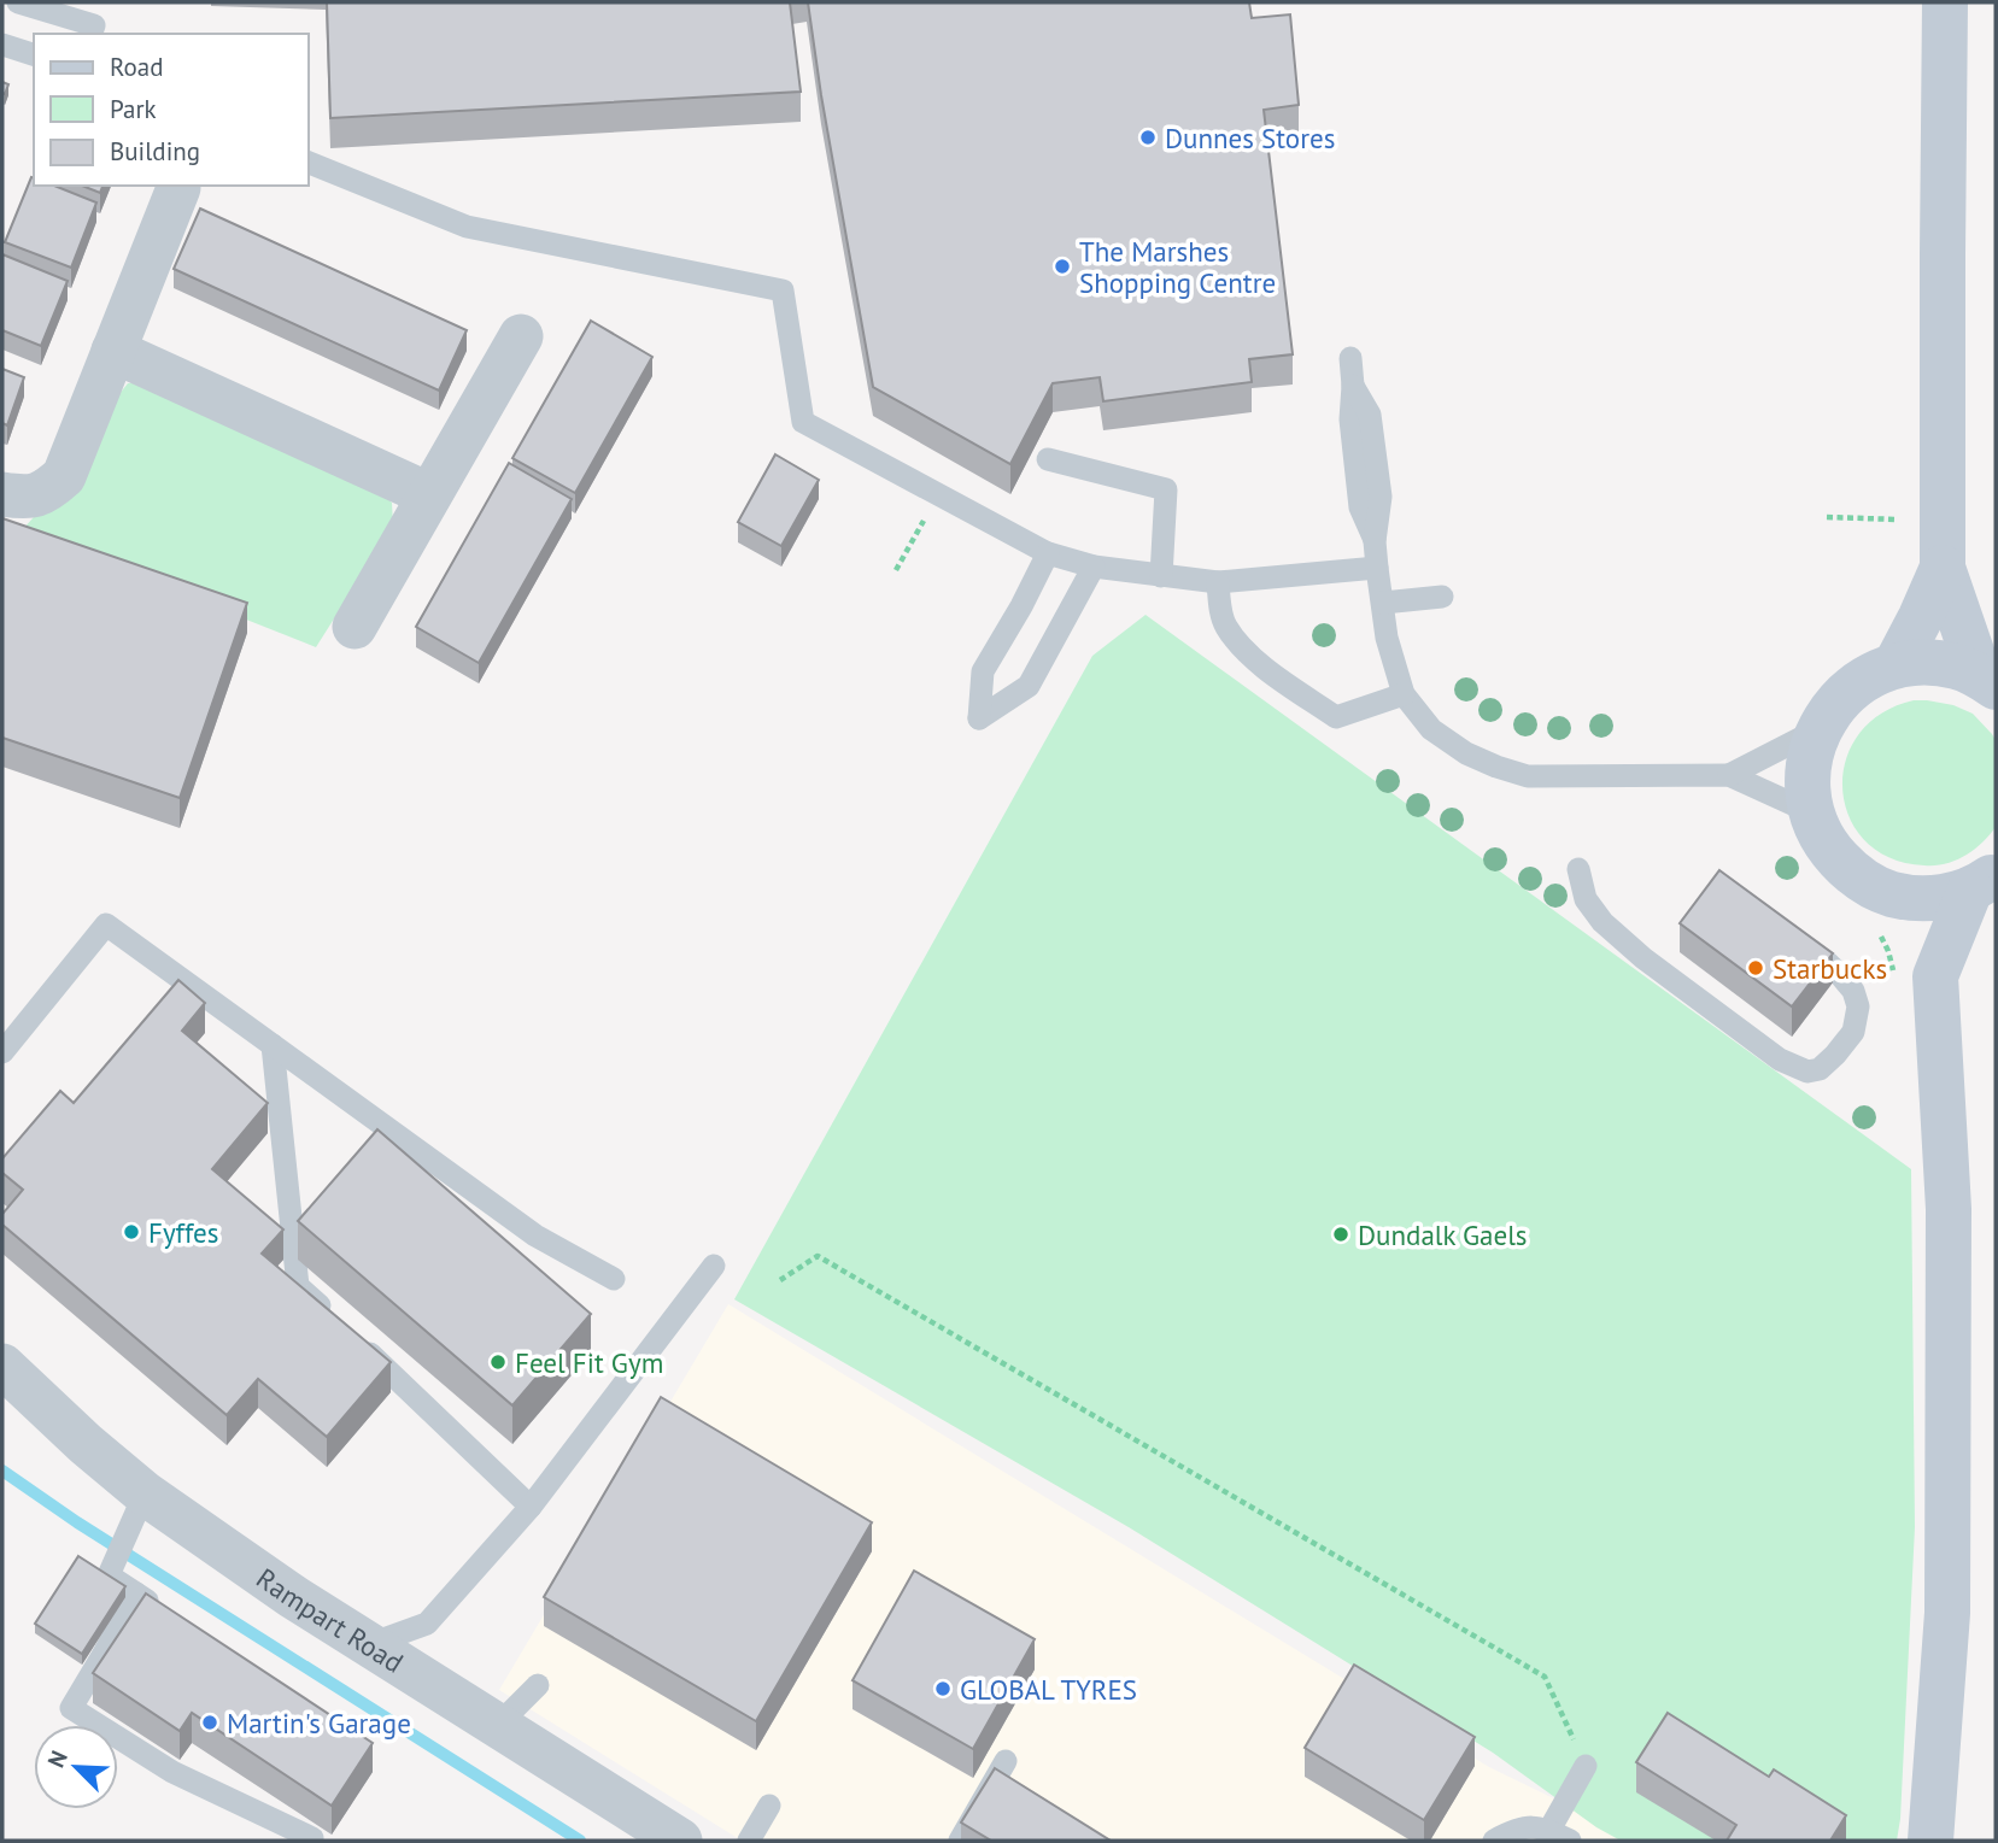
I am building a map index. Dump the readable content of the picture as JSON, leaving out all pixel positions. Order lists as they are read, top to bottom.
{
  "streets": {
    "street": ["Rampart Road"]
  },
  "places": [
    "Dunnes Stores",
    "The Marshes Shopping Centre",
    "Starbucks",
    "Fyffes",
    "Dundalk Gaels",
    "Feel Fit Gym",
    "GLOBAL TYRES",
    "Martin's Garage"
  ],
  "legend": ["Road", "Park", "Building"],
  "north": "top left"
}
